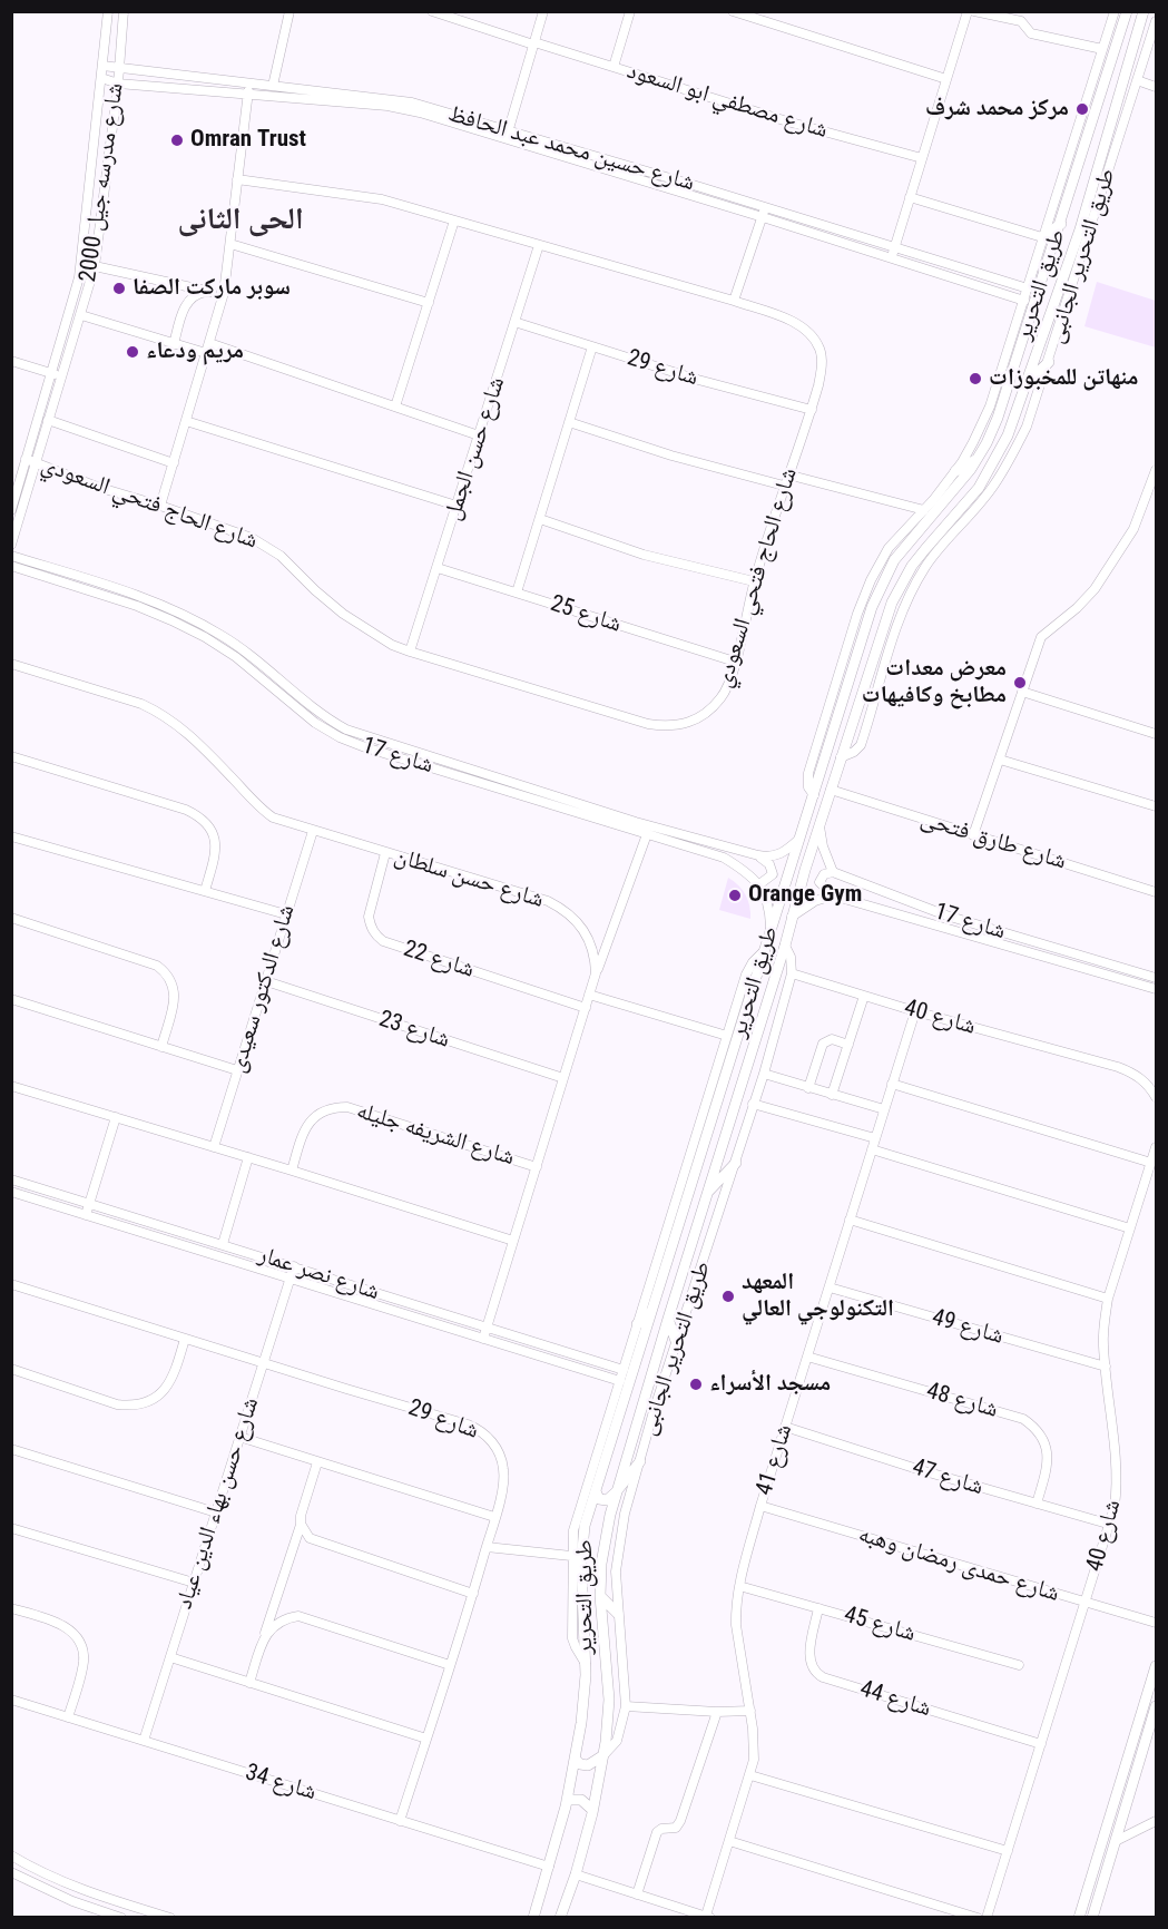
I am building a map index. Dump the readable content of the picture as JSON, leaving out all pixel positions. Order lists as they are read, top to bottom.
{
  "streets": {
    "street": [
      "شارع مصطفي ابو السعود",
      "شارع حسين محمد عبد الحافظ",
      "شارع مدرسه جيل 2000",
      "طريق التحرير الجانبى",
      "طريق التحرير",
      "شارع 29",
      "شارع حسن الجمل",
      "شارع الحاج فتحي السعودي",
      "شارع 25",
      "شارع 17",
      "شارع طارق فتحى",
      "شارع حسن سلطان",
      "شارع 22",
      "شارع الدكتور سعيدى",
      "شارع 40",
      "شارع 23",
      "شارع الشريفه جليله",
      "شارع نصر عمار",
      "شارع 49",
      "شارع 48",
      "شارع 41",
      "شارع 47",
      "شارع حسن بهاء الدين عياد",
      "شارع حمدى رمضان وهبه",
      "شارع 45",
      "شارع 44",
      "شارع 34"
    ]
  },
  "crossings": [
    ["شارع حسين محمد عبد الحافظ", "شارع مدرسه جيل 2000"],
    ["شارع حسين محمد عبد الحافظ", "طريق التحرير الجانبى"],
    ["شارع مدرسه جيل 2000", "شارع الحاج فتحي السعودي"],
    ["طريق التحرير الجانبى", "طريق التحرير"],
    ["طريق التحرير الجانبى", "شارع 40"],
    ["طريق التحرير الجانبى", "شارع نصر عمار"],
    ["طريق التحرير", "شارع طارق فتحى"],
    ["طريق التحرير", "شارع 34"],
    ["شارع 29", "شارع حسن الجمل"],
    ["شارع 29", "شارع الحاج فتحي السعودي"],
    ["شارع 29", "شارع حسن بهاء الدين عياد"],
    ["شارع 29", "شارع 34"],
    ["شارع حسن الجمل", "شارع الحاج فتحي السعودي"],
    ["شارع حسن الجمل", "شارع 25"],
    ["شارع الحاج فتحي السعودي", "شارع 25"],
    ["شارع حسن سلطان", "شارع 22"],
    ["شارع حسن سلطان", "شارع الدكتور سعيدى"],
    ["شارع حسن سلطان", "شارع 23"],
    ["شارع حسن سلطان", "شارع الشريفه جليله"],
    ["شارع حسن سلطان", "شارع نصر عمار"],
    ["شارع الدكتور سعيدى", "شارع 23"],
    ["شارع 40", "شارع 49"],
    ["شارع 40", "شارع 41"],
    ["شارع 40", "شارع 47"],
    ["شارع 40", "شارع حمدى رمضان وهبه"],
    ["شارع 40", "شارع 44"],
    ["شارع نصر عمار", "شارع حسن بهاء الدين عياد"],
    ["شارع 49", "شارع 41"],
    ["شارع 48", "شارع 41"],
    ["شارع 48", "شارع 47"],
    ["شارع 41", "شارع 47"],
    ["شارع 41", "شارع حمدى رمضان وهبه"],
    ["شارع 41", "شارع 45"],
    ["شارع حسن بهاء الدين عياد", "شارع 34"],
    ["شارع 45", "شارع 44"]
  ],
  "districts": ["الحى الثانى"],
  "places": [
    "مركز محمد شرف",
    "Omran Trust",
    "سوبر ماركت الصفا",
    "مريم ودعاء",
    "منهاتن للمخبوزات",
    "معرض معدات مطابخ وكافيهات",
    "Orange Gym",
    "المعهد التكنولوجي العالي",
    "مسجد الأسراء"
  ]
}
